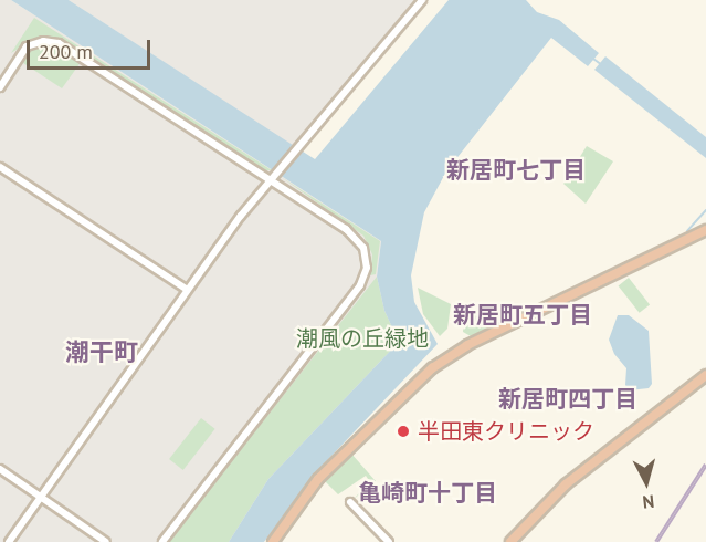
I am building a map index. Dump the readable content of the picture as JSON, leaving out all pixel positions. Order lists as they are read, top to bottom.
{
  "districts": [
    "新居町七丁目",
    "新居町五丁目",
    "潮干町",
    "新居町四丁目",
    "亀崎町十丁目"
  ],
  "parks": ["潮風の丘緑地"],
  "places": ["半田東クリニック"],
  "scale_bar": "200 m",
  "north": "bottom"
}
